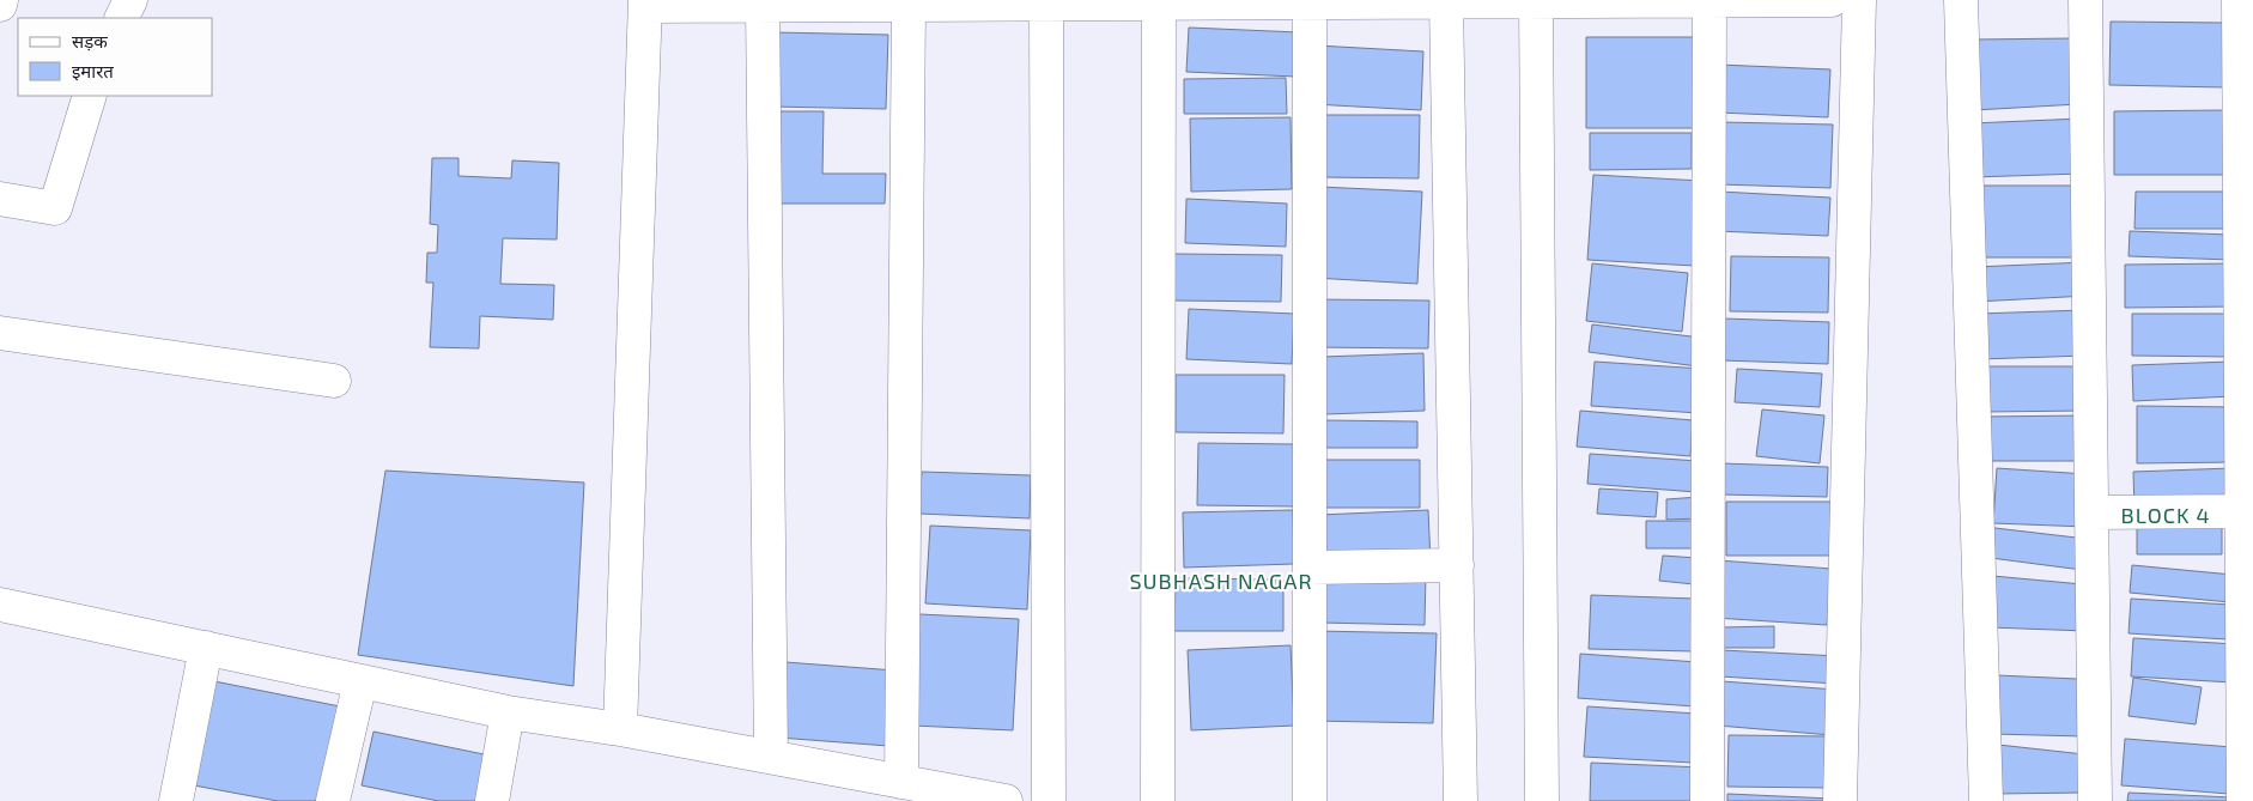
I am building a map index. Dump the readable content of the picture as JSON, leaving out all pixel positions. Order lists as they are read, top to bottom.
{
  "districts": ["BLOCK 4", "SUBHASH NAGAR"],
  "legend": ["सड़क", "इमारत"]
}
